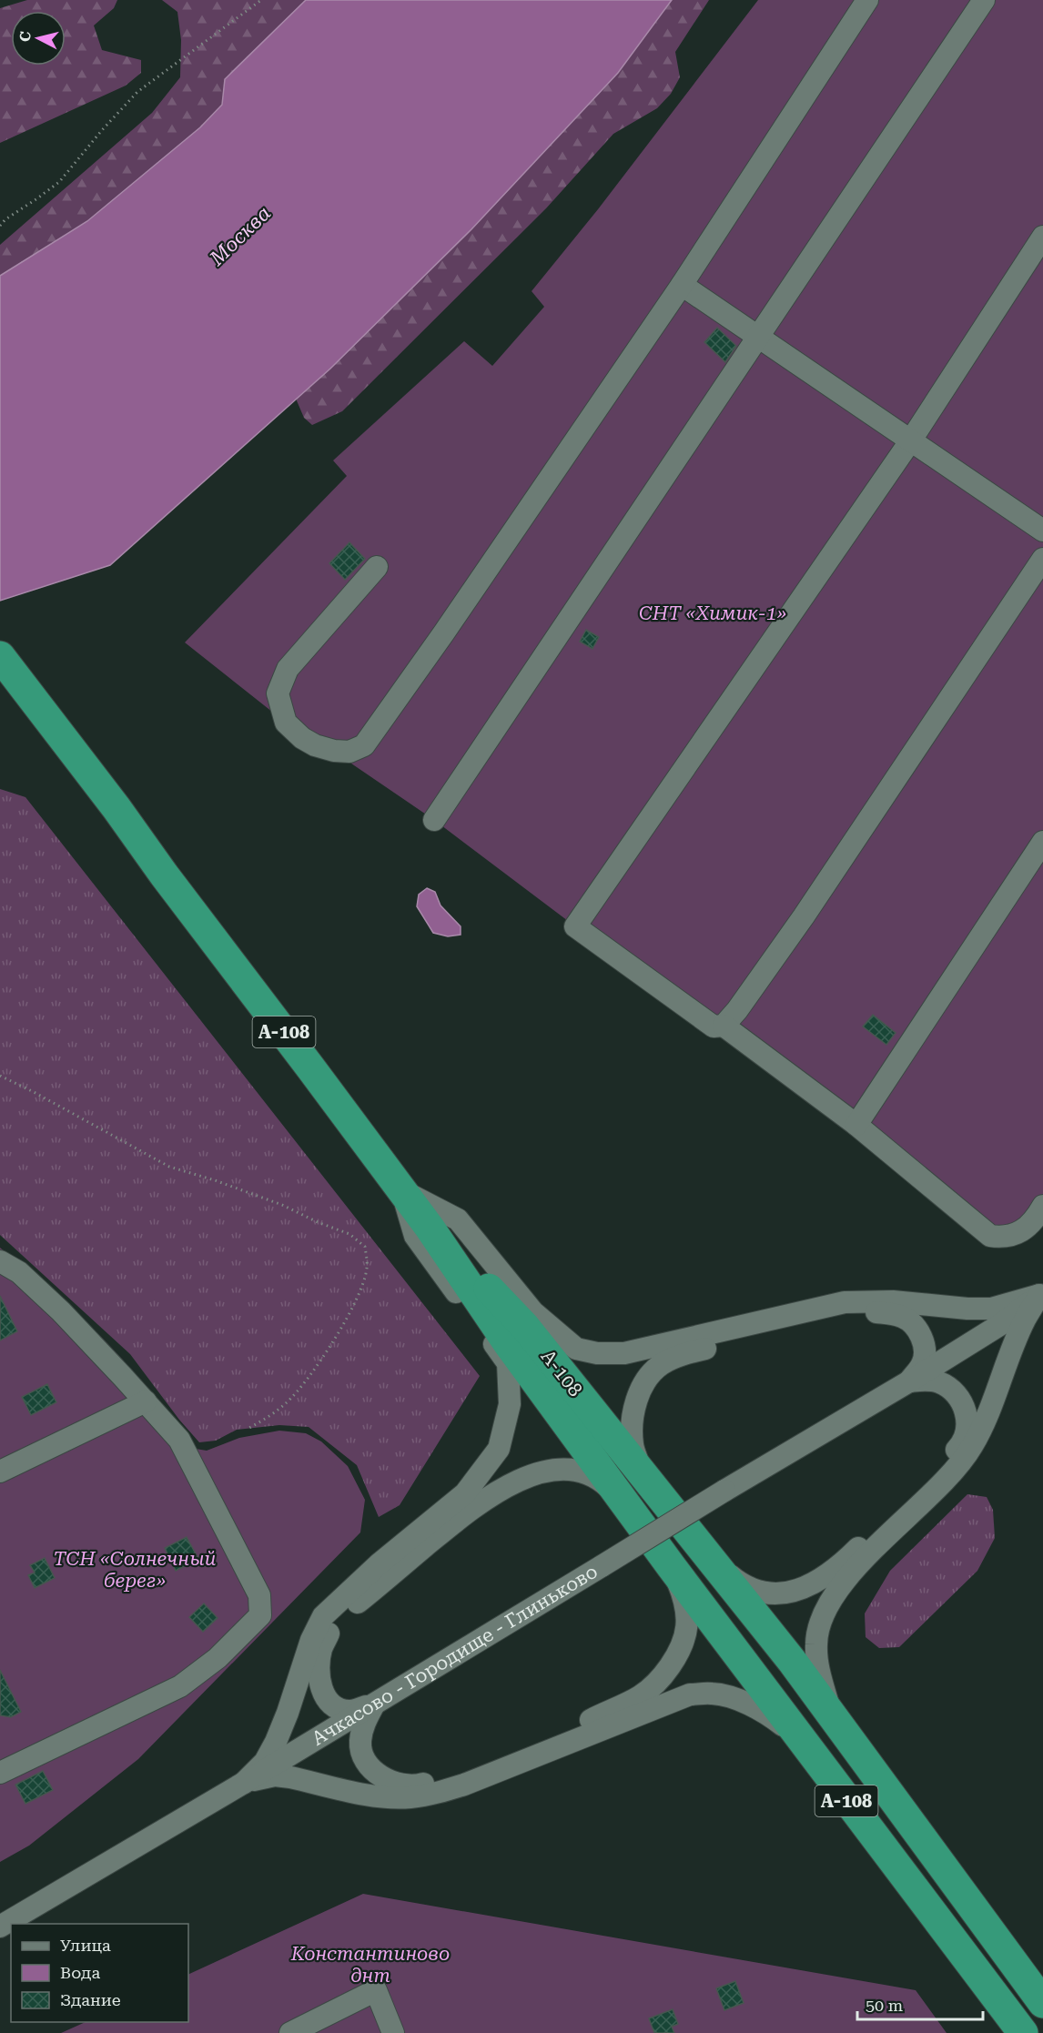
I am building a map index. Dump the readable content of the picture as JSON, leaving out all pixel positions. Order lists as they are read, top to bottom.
{
  "streets": {
    "highway": ["А-108"],
    "street": ["Ачкасово - Городище - Глиньково"]
  },
  "water": ["Москва"],
  "parks": ["СНТ «Химик-1»", "ТСН «Солнечный берег»", "Константиново днт"],
  "legend": ["Улица", "Вода", "Здание"],
  "scale_bar": "50 m",
  "north": "left"
}
